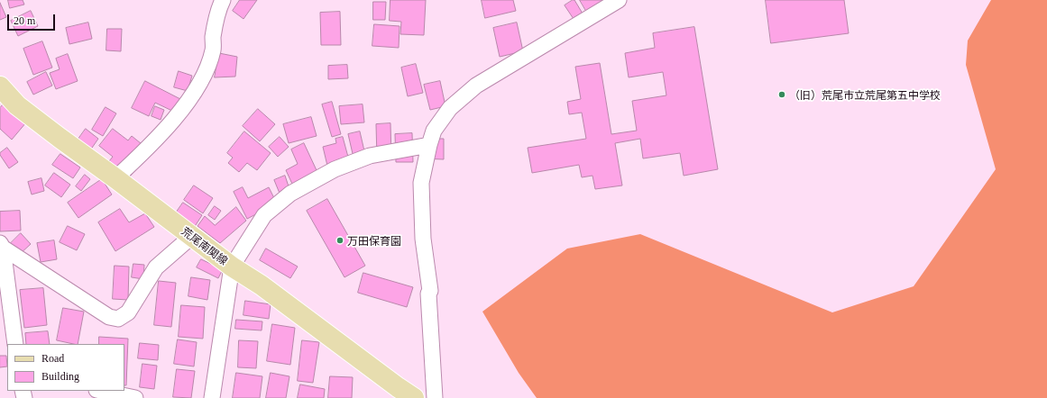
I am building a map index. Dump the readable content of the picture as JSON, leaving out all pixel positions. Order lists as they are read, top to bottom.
{
  "streets": {
    "main road": ["荒尾南関線"]
  },
  "places": ["（旧）荒尾市立荒尾第五中学校", "万田保育園"],
  "legend": ["Road", "Building"],
  "scale_bar": "20 m"
}
